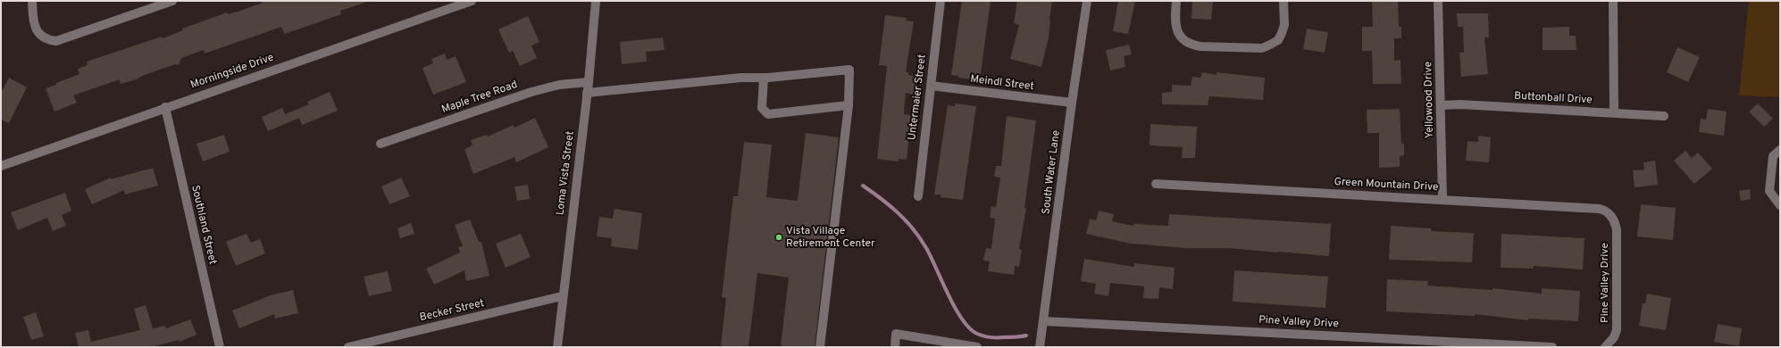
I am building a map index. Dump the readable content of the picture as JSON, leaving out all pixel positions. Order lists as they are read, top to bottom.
{
  "streets": {
    "street": [
      "Morningside Drive",
      "Meindl Street",
      "Maple Tree Road",
      "Untermaier Street",
      "Buttonball Drive",
      "Yellowood Drive",
      "South Water Lane",
      "Loma Vista Street",
      "Green Mountain Drive",
      "Southland Street",
      "Pine Valley Drive",
      "Becker Street"
    ]
  },
  "crossings": [
    ["Morningside Drive", "Southland Street"],
    ["Meindl Street", "Untermaier Street"],
    ["Meindl Street", "South Water Lane"],
    ["Maple Tree Road", "Loma Vista Street"],
    ["Buttonball Drive", "Yellowood Drive"],
    ["Yellowood Drive", "Green Mountain Drive"],
    ["South Water Lane", "Pine Valley Drive"],
    ["Loma Vista Street", "Becker Street"],
    ["Green Mountain Drive", "Pine Valley Drive"]
  ],
  "places": ["Vista Village Retirement Center"]
}
